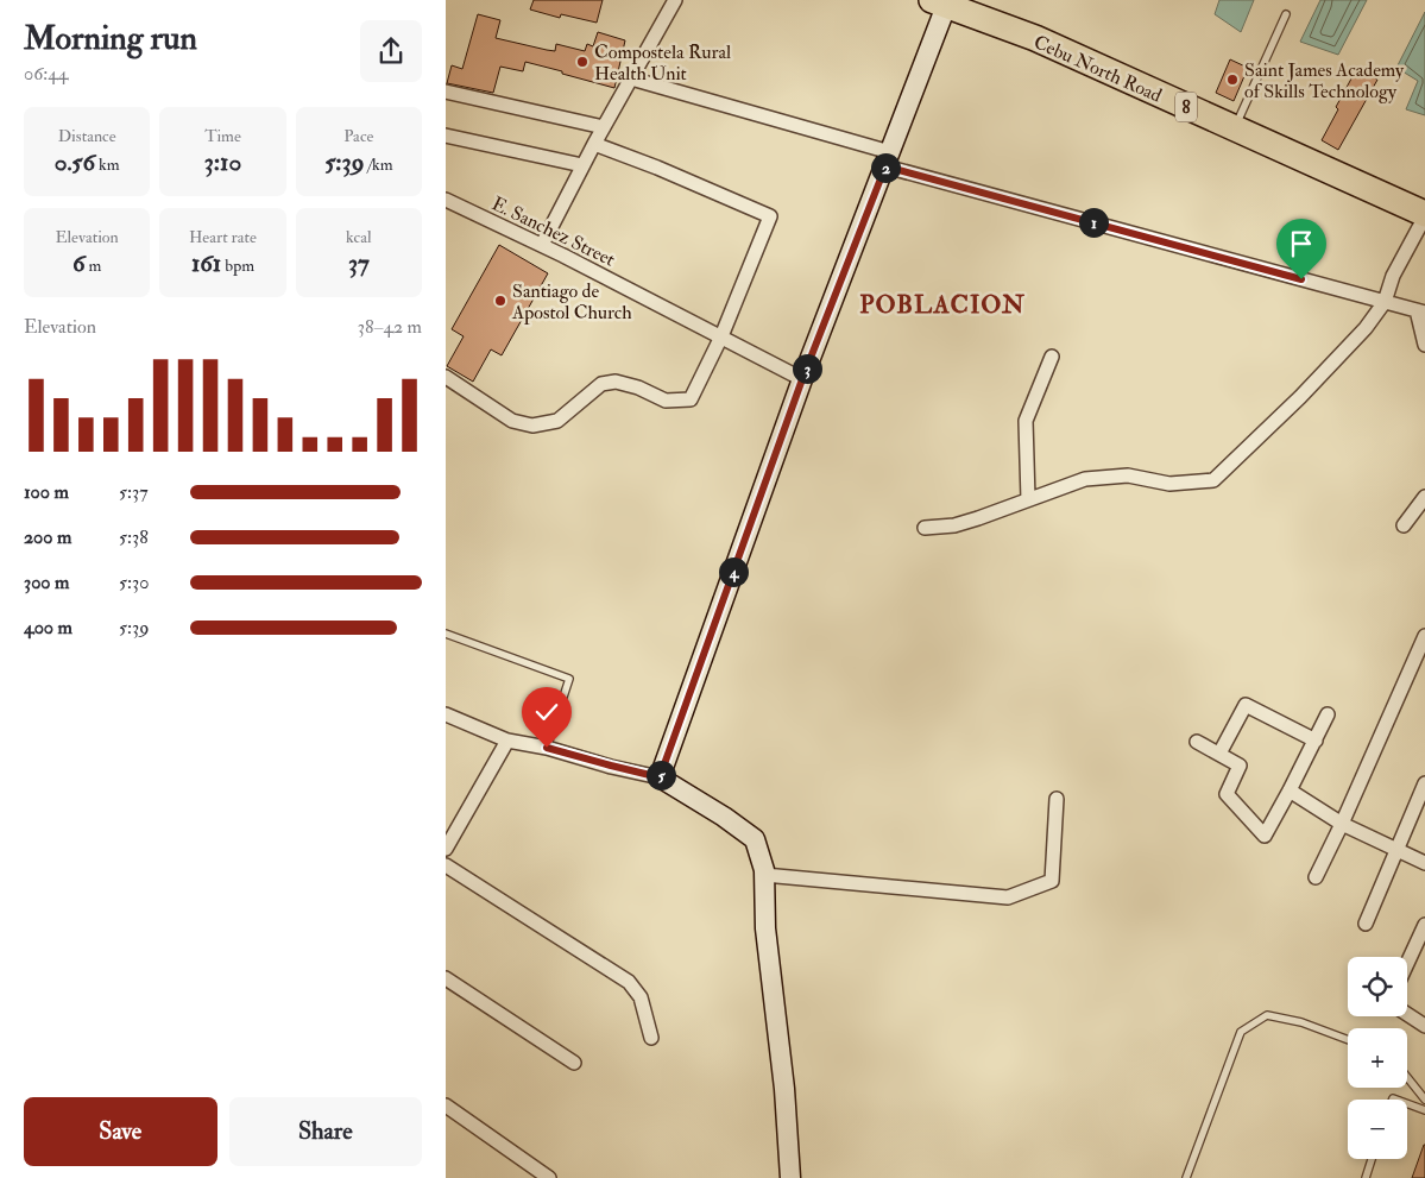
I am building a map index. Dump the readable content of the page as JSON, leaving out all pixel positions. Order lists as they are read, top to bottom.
{
  "streets": {
    "highway": ["Cebu North Road", "8"],
    "street": ["E. Sanchez Street"]
  },
  "districts": ["POBLACION"],
  "places": ["Compostela Rural Health Unit", "Saint James Academy of Skills Technology", "Santiago de Apostol Church"],
  "page": {
    "heading": ["Morning run", "06:44"],
    "stats": [
      ["Distance", "0.56 km"],
      ["Time", "3:10"],
      ["Pace", "5:39 /km"],
      ["Elevation", "6 m"],
      ["Heart rate", "161 bpm"],
      ["kcal", "37"]
    ],
    "pins": [
      "2",
      "1",
      "3",
      "4",
      "5"
    ],
    "chart": ["Elevation", "38–42 m"],
    "list": [
      {
        "name": "100 m",
        "note": "5:37"
      },
      {
        "name": "200 m",
        "note": "5:38"
      },
      {
        "name": "300 m",
        "note": "5:30"
      },
      {
        "name": "400 m",
        "note": "5:39"
      }
    ],
    "map_buttons": ["+", "−"],
    "buttons": ["Save", "Share"]
  }
}
